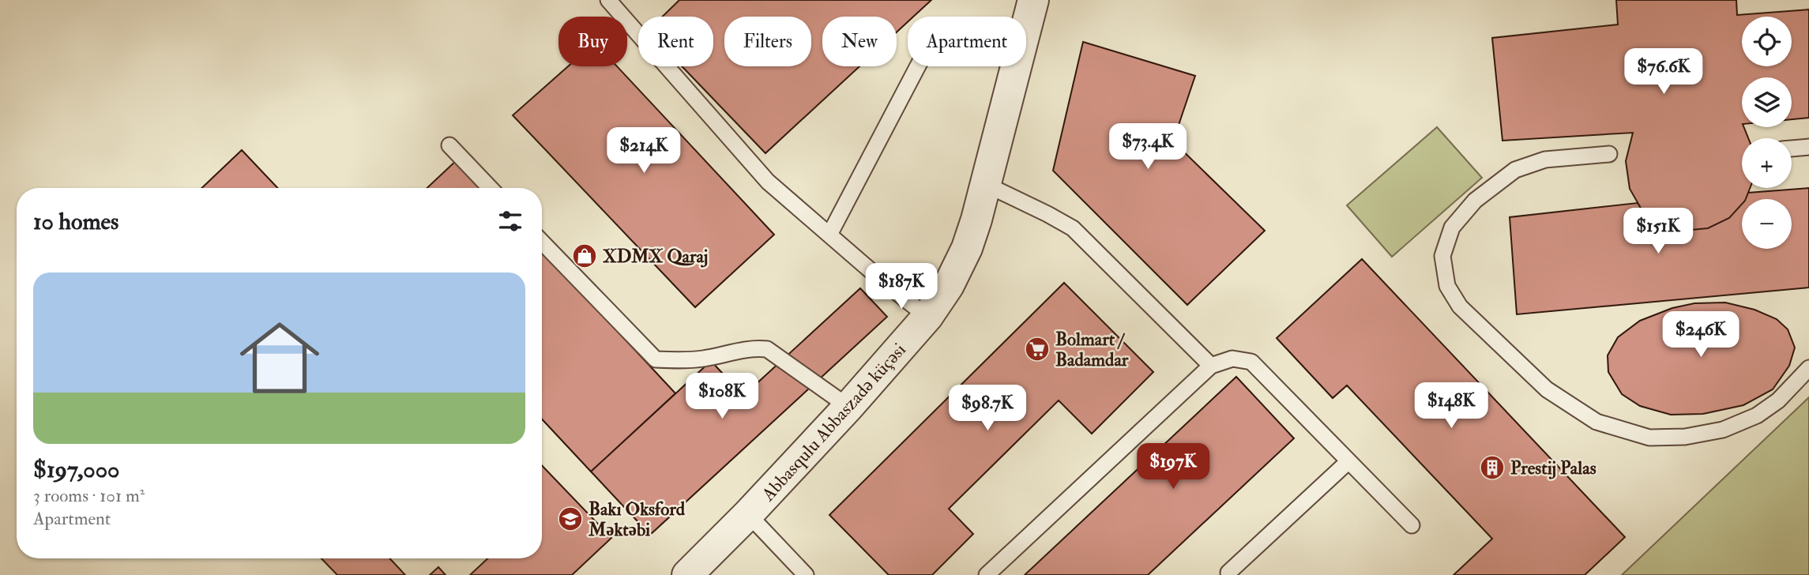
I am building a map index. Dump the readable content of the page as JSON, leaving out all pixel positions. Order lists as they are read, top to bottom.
{
  "streets": {
    "street": ["Abbasqulu Abbaszadə küçəsi"]
  },
  "places": {
    "shop": ["XDMX Qaraj"],
    "supermarket": ["Bolmart / Badamdar"],
    "building": ["Prestij Palas"],
    "school or university": ["Bakı Oksford Məktəbi"]
  },
  "page": {
    "map_buttons": ["+", "−"],
    "chip": [
      "Buy",
      "Rent",
      "Filters",
      "New",
      "Apartment"
    ],
    "price": [
      "$76.6K",
      "$73.4K",
      "$214K",
      "$151K",
      "$187K",
      "$246K",
      "$108K",
      "$148K",
      "$98.7K",
      "$197K"
    ],
    "heading": "10 homes",
    "list": [
      {
        "name": "$197,000",
        "note": "3 rooms · 101 m² · Apartment"
      }
    ]
  }
}
